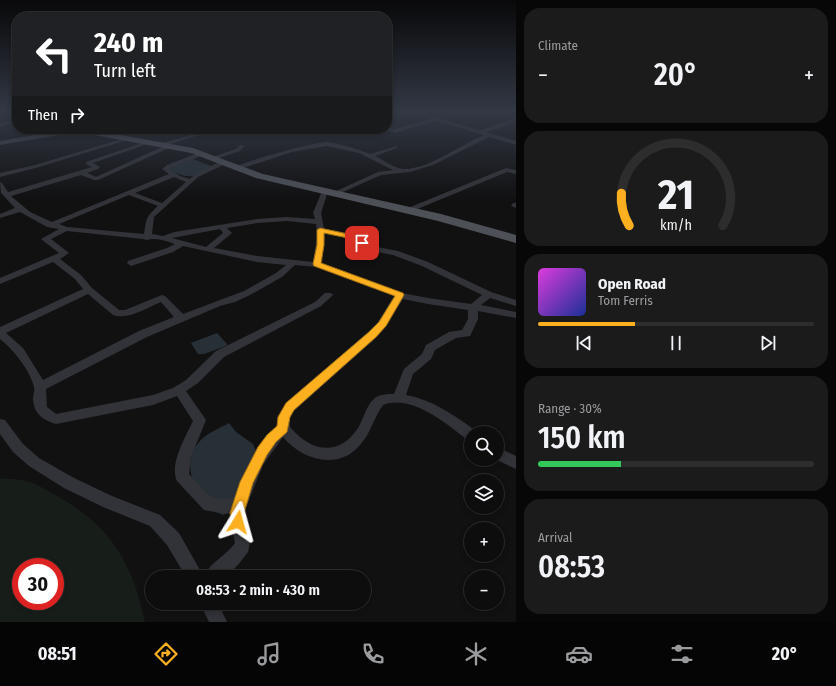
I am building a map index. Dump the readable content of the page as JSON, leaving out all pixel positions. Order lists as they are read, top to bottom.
{
  "page": {
    "tile": [
      "Climate",
      ["Range · 30%", "150 km"],
      ["Arrival", "08:53"]
    ],
    "turn": ["240 m", "Turn left"],
    "heat": ["−", "20°", "+"],
    "then": "Then",
    "song": ["Open Road", "Tom Ferris"],
    "map_buttons": ["+", "−"],
    "limit": "30",
    "trip": "08:53 · 2 min · 430 m",
    "tabs": ["08:51", "20°"],
    "gauge": ["21", "km/h"]
  }
}
